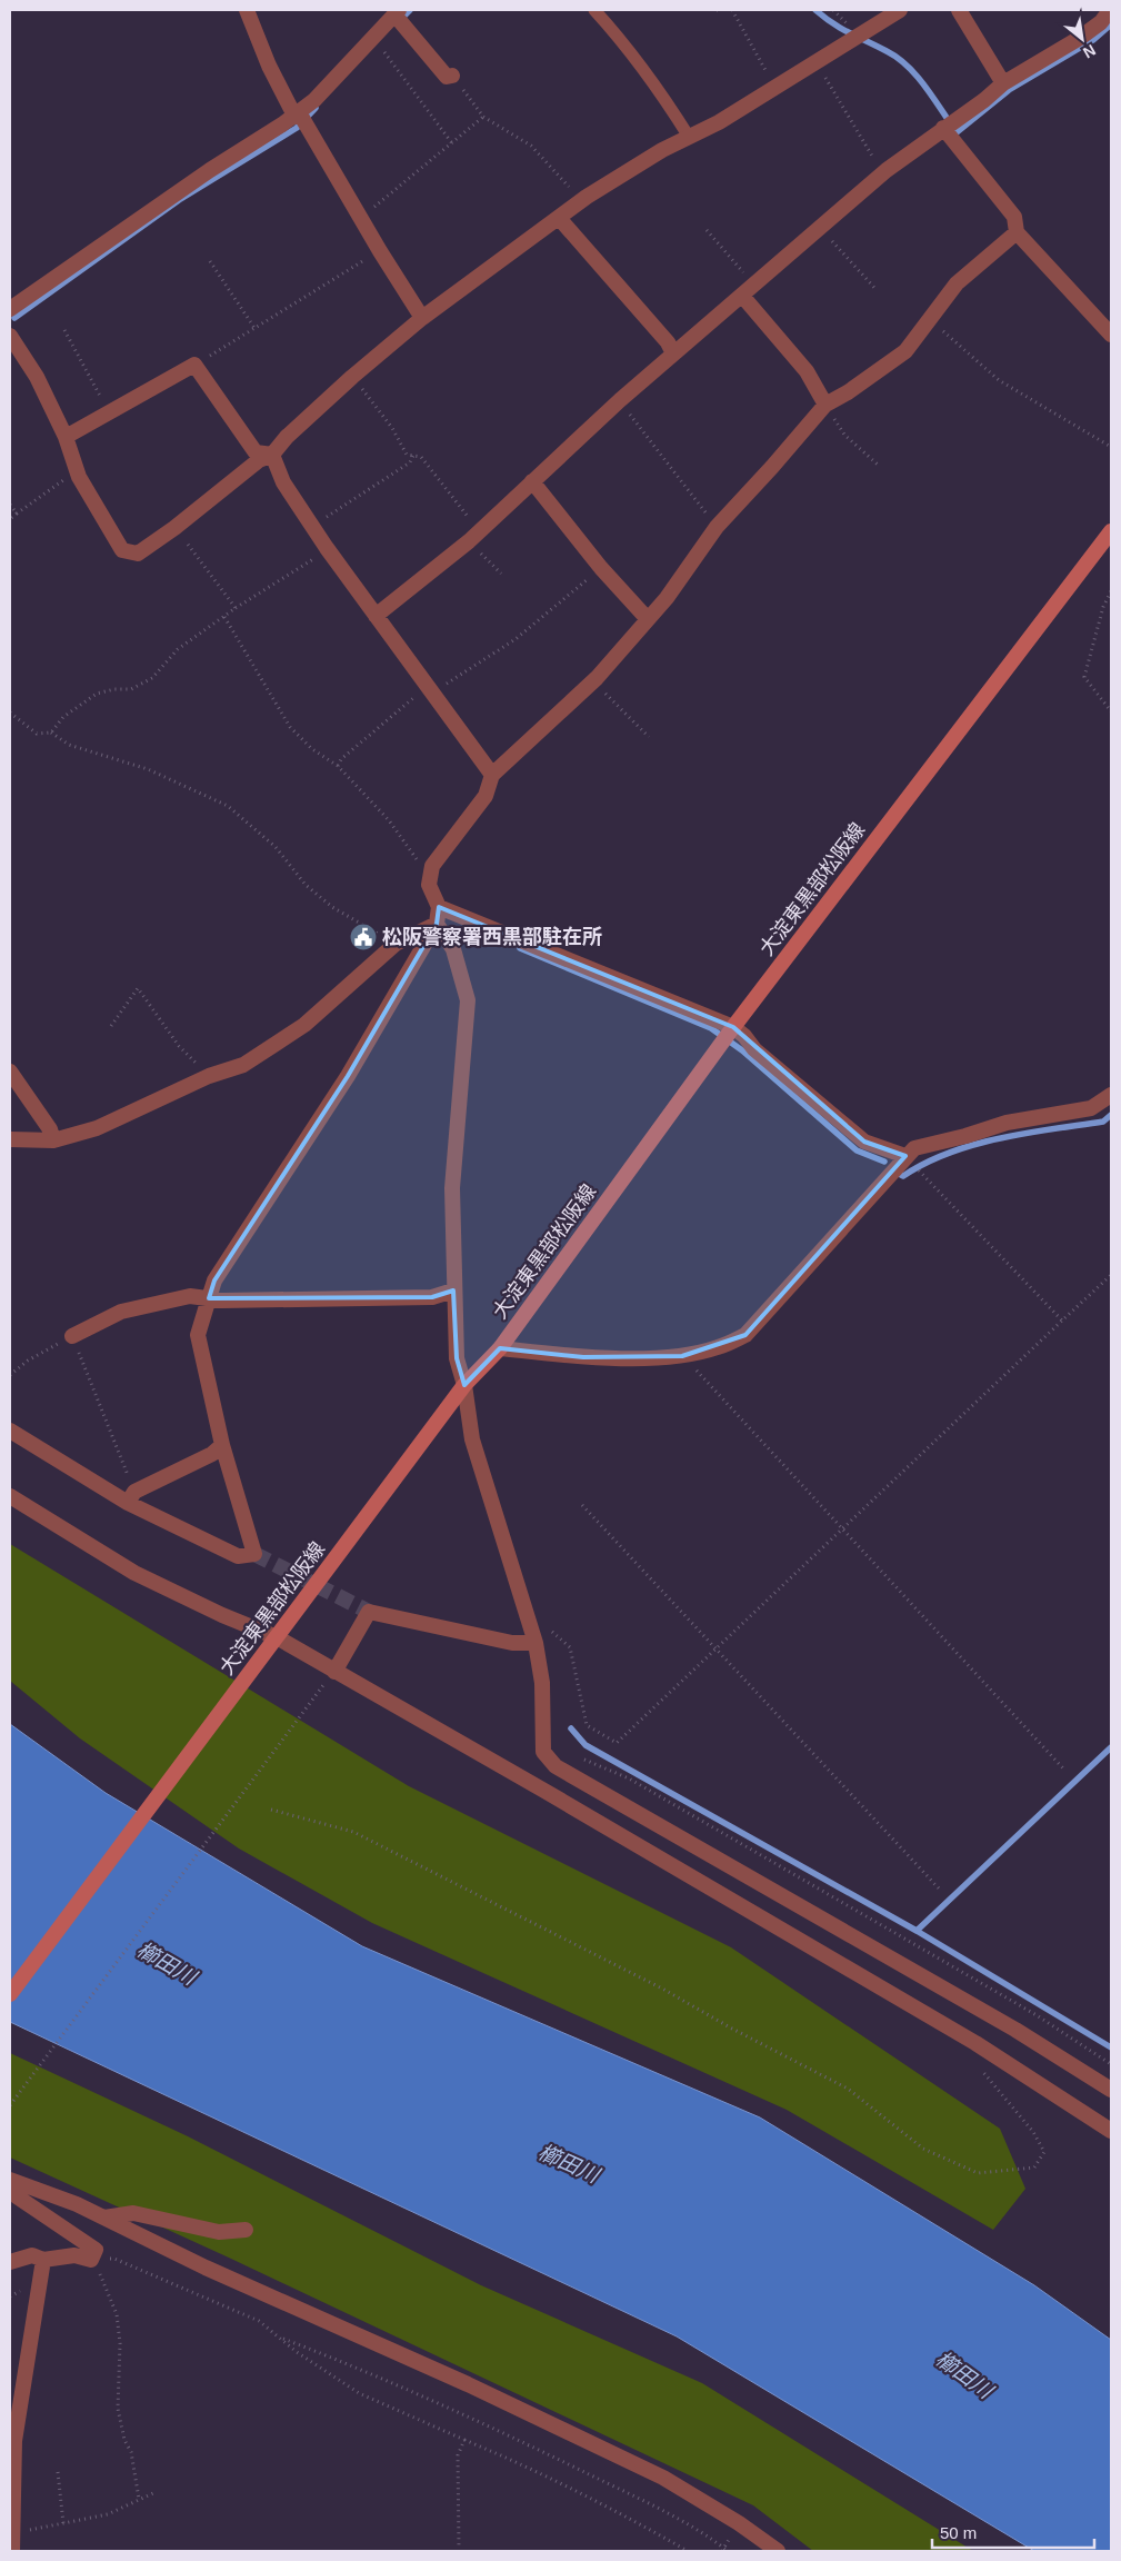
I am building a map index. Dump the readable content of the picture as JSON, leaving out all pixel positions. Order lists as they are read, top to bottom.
{
  "streets": {
    "main road": ["大淀東黒部松阪線"]
  },
  "water": ["櫛田川"],
  "places": {
    "public building": ["松阪警察署西黒部駐在所"]
  },
  "scale_bar": "50 m",
  "north": "bottom right"
}
